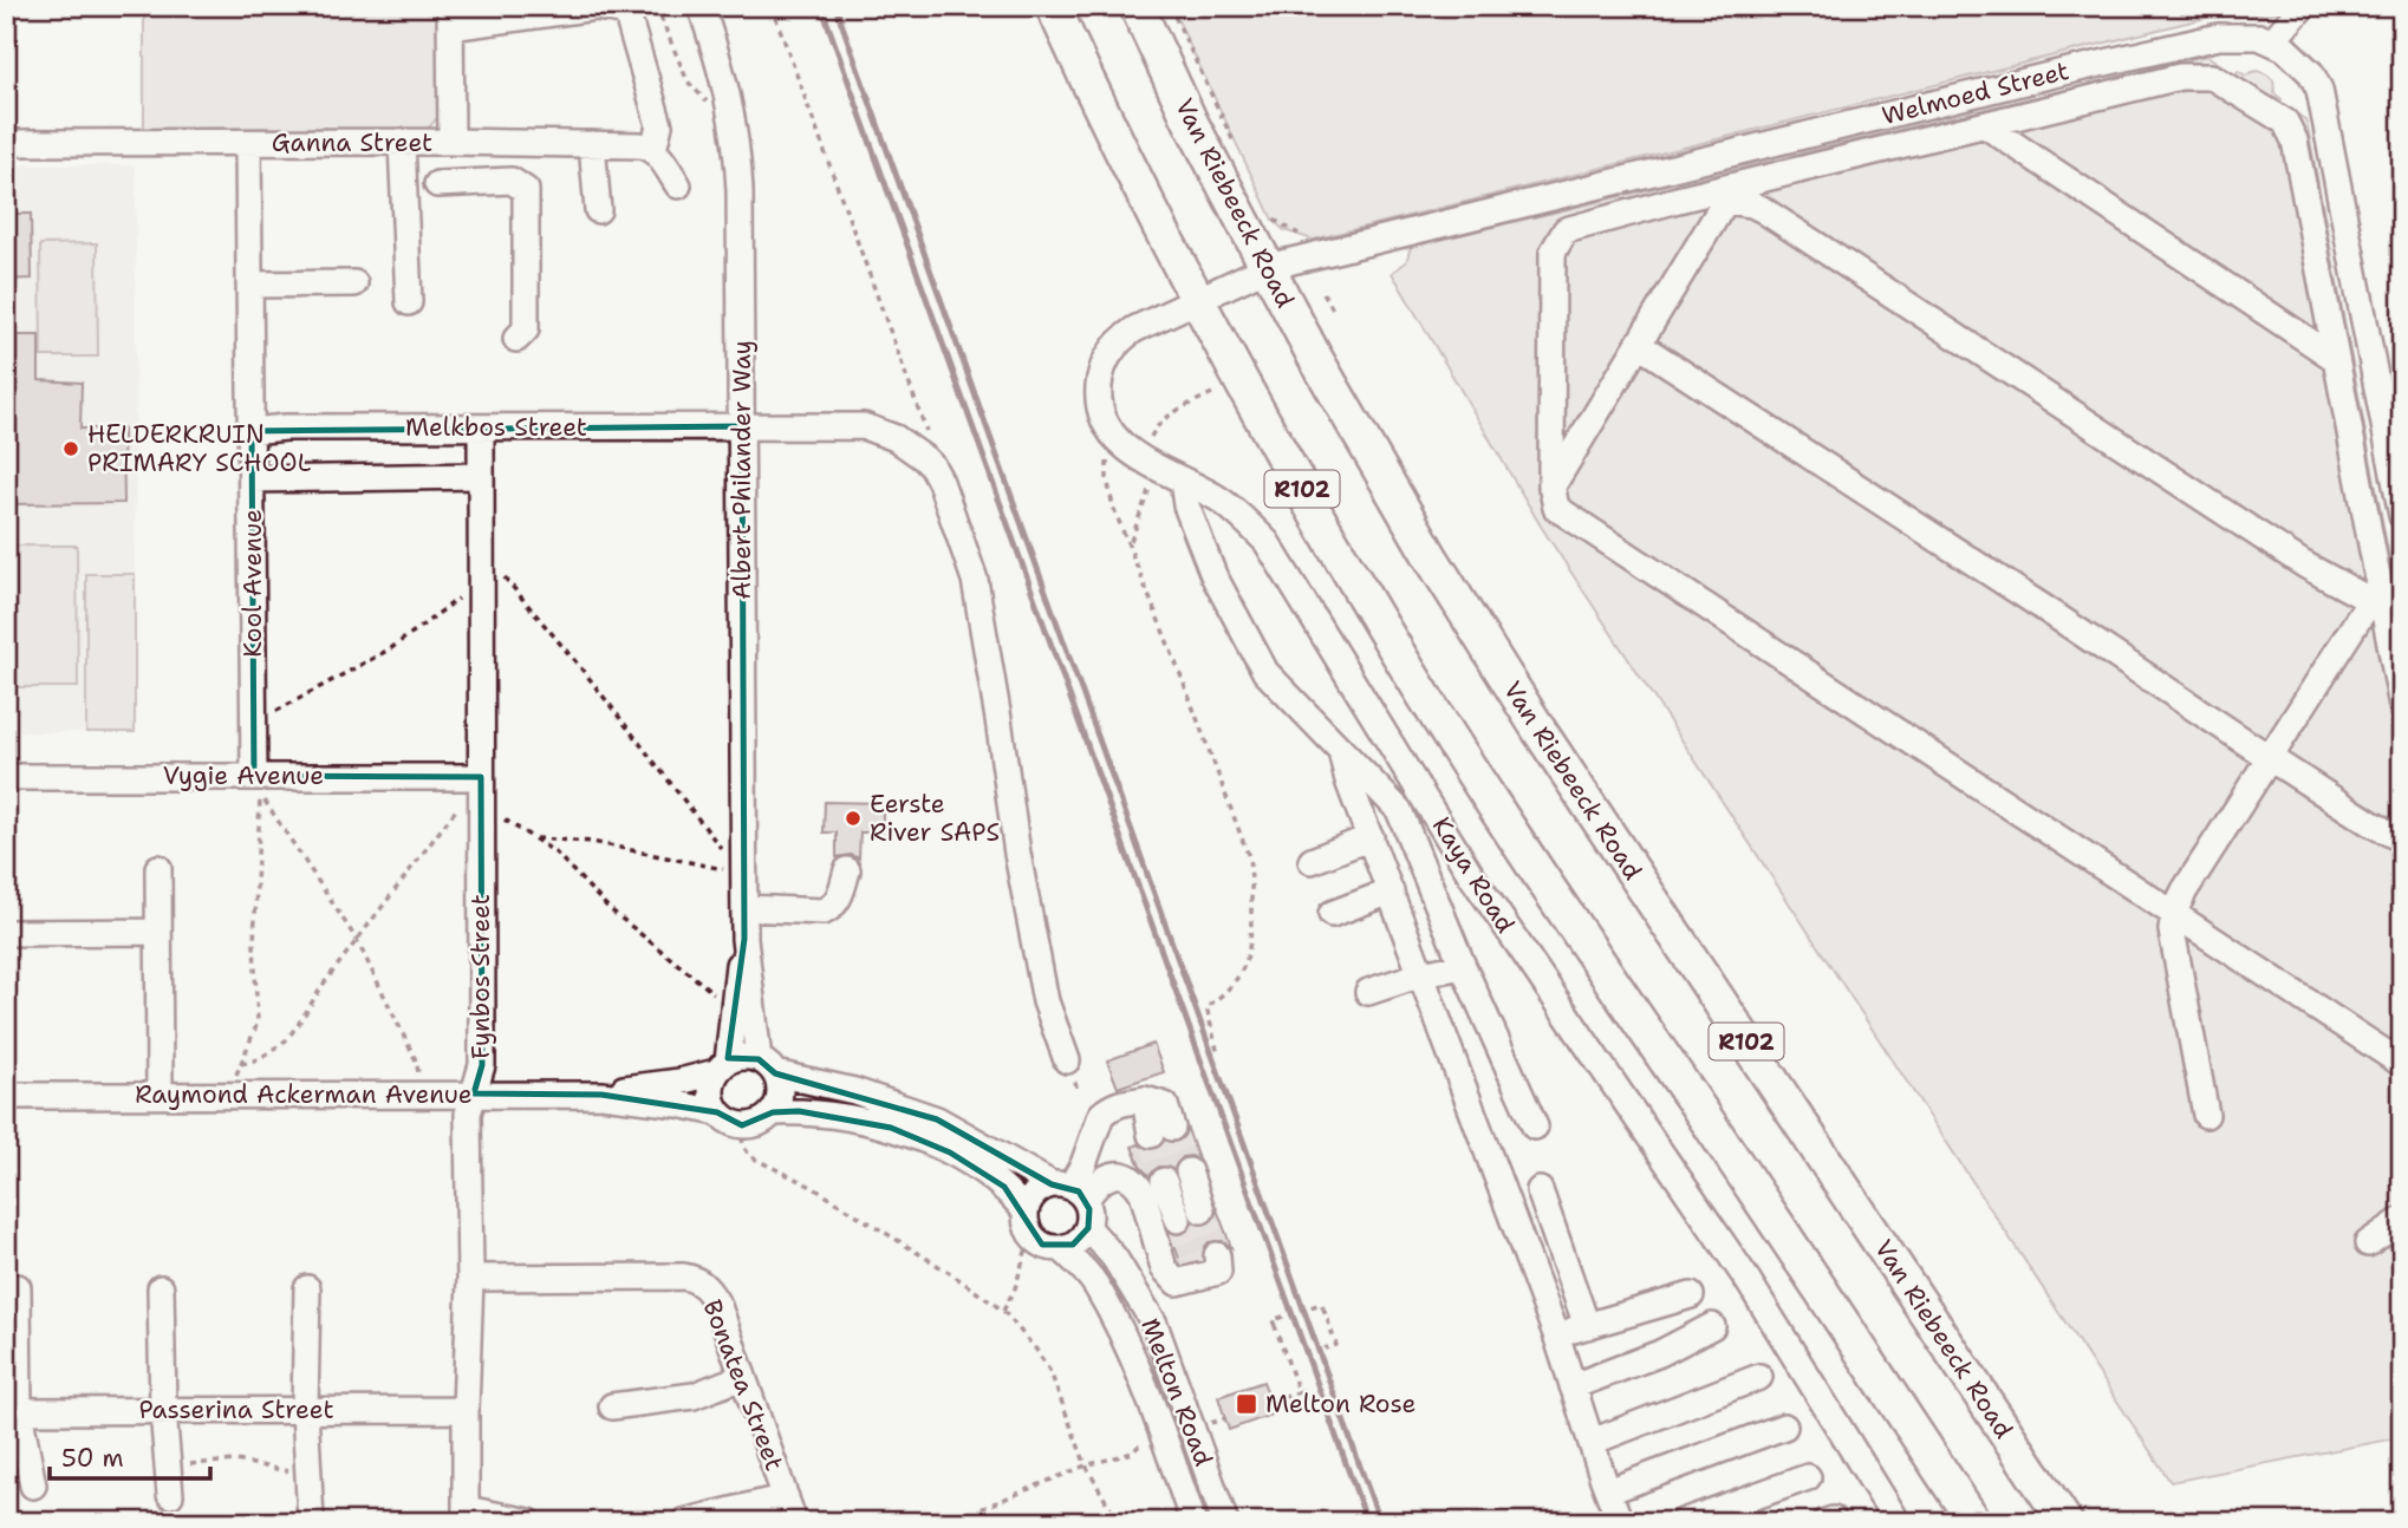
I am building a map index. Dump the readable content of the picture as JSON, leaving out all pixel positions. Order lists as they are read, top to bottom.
{
  "streets": {
    "main road": ["Van Riebeeck Road", "R102"],
    "street": [
      "Welmoed Street",
      "Ganna Street",
      "Melkbos Street",
      "Albert Philander Way",
      "Kool Avenue",
      "Vygie Avenue",
      "Kaya Road",
      "Fynbos Street",
      "Raymond Ackerman Avenue",
      "Bonatea Street",
      "Melton Road",
      "Passerina Street"
    ]
  },
  "crossings": [
    ["Welmoed Street", "Van Riebeeck Road"],
    ["Welmoed Street", "R102"],
    ["Welmoed Street", "Kaya Road"],
    ["Ganna Street", "Kool Avenue"],
    ["Melkbos Street", "Albert Philander Way"],
    ["Melkbos Street", "Kool Avenue"],
    ["Melkbos Street", "Fynbos Street"],
    ["Albert Philander Way", "Raymond Ackerman Avenue"],
    ["R102", "Kaya Road"],
    ["Kool Avenue", "Vygie Avenue"],
    ["Vygie Avenue", "Fynbos Street"],
    ["Fynbos Street", "Raymond Ackerman Avenue"],
    ["Fynbos Street", "Bonatea Street"],
    ["Fynbos Street", "Passerina Street"]
  ],
  "places": {
    "other": ["HELDERKRUIN PRIMARY SCHOOL", "Eerste River SAPS"],
    "transit": ["Melton Rose"]
  },
  "scale_bar": "50 m"
}
